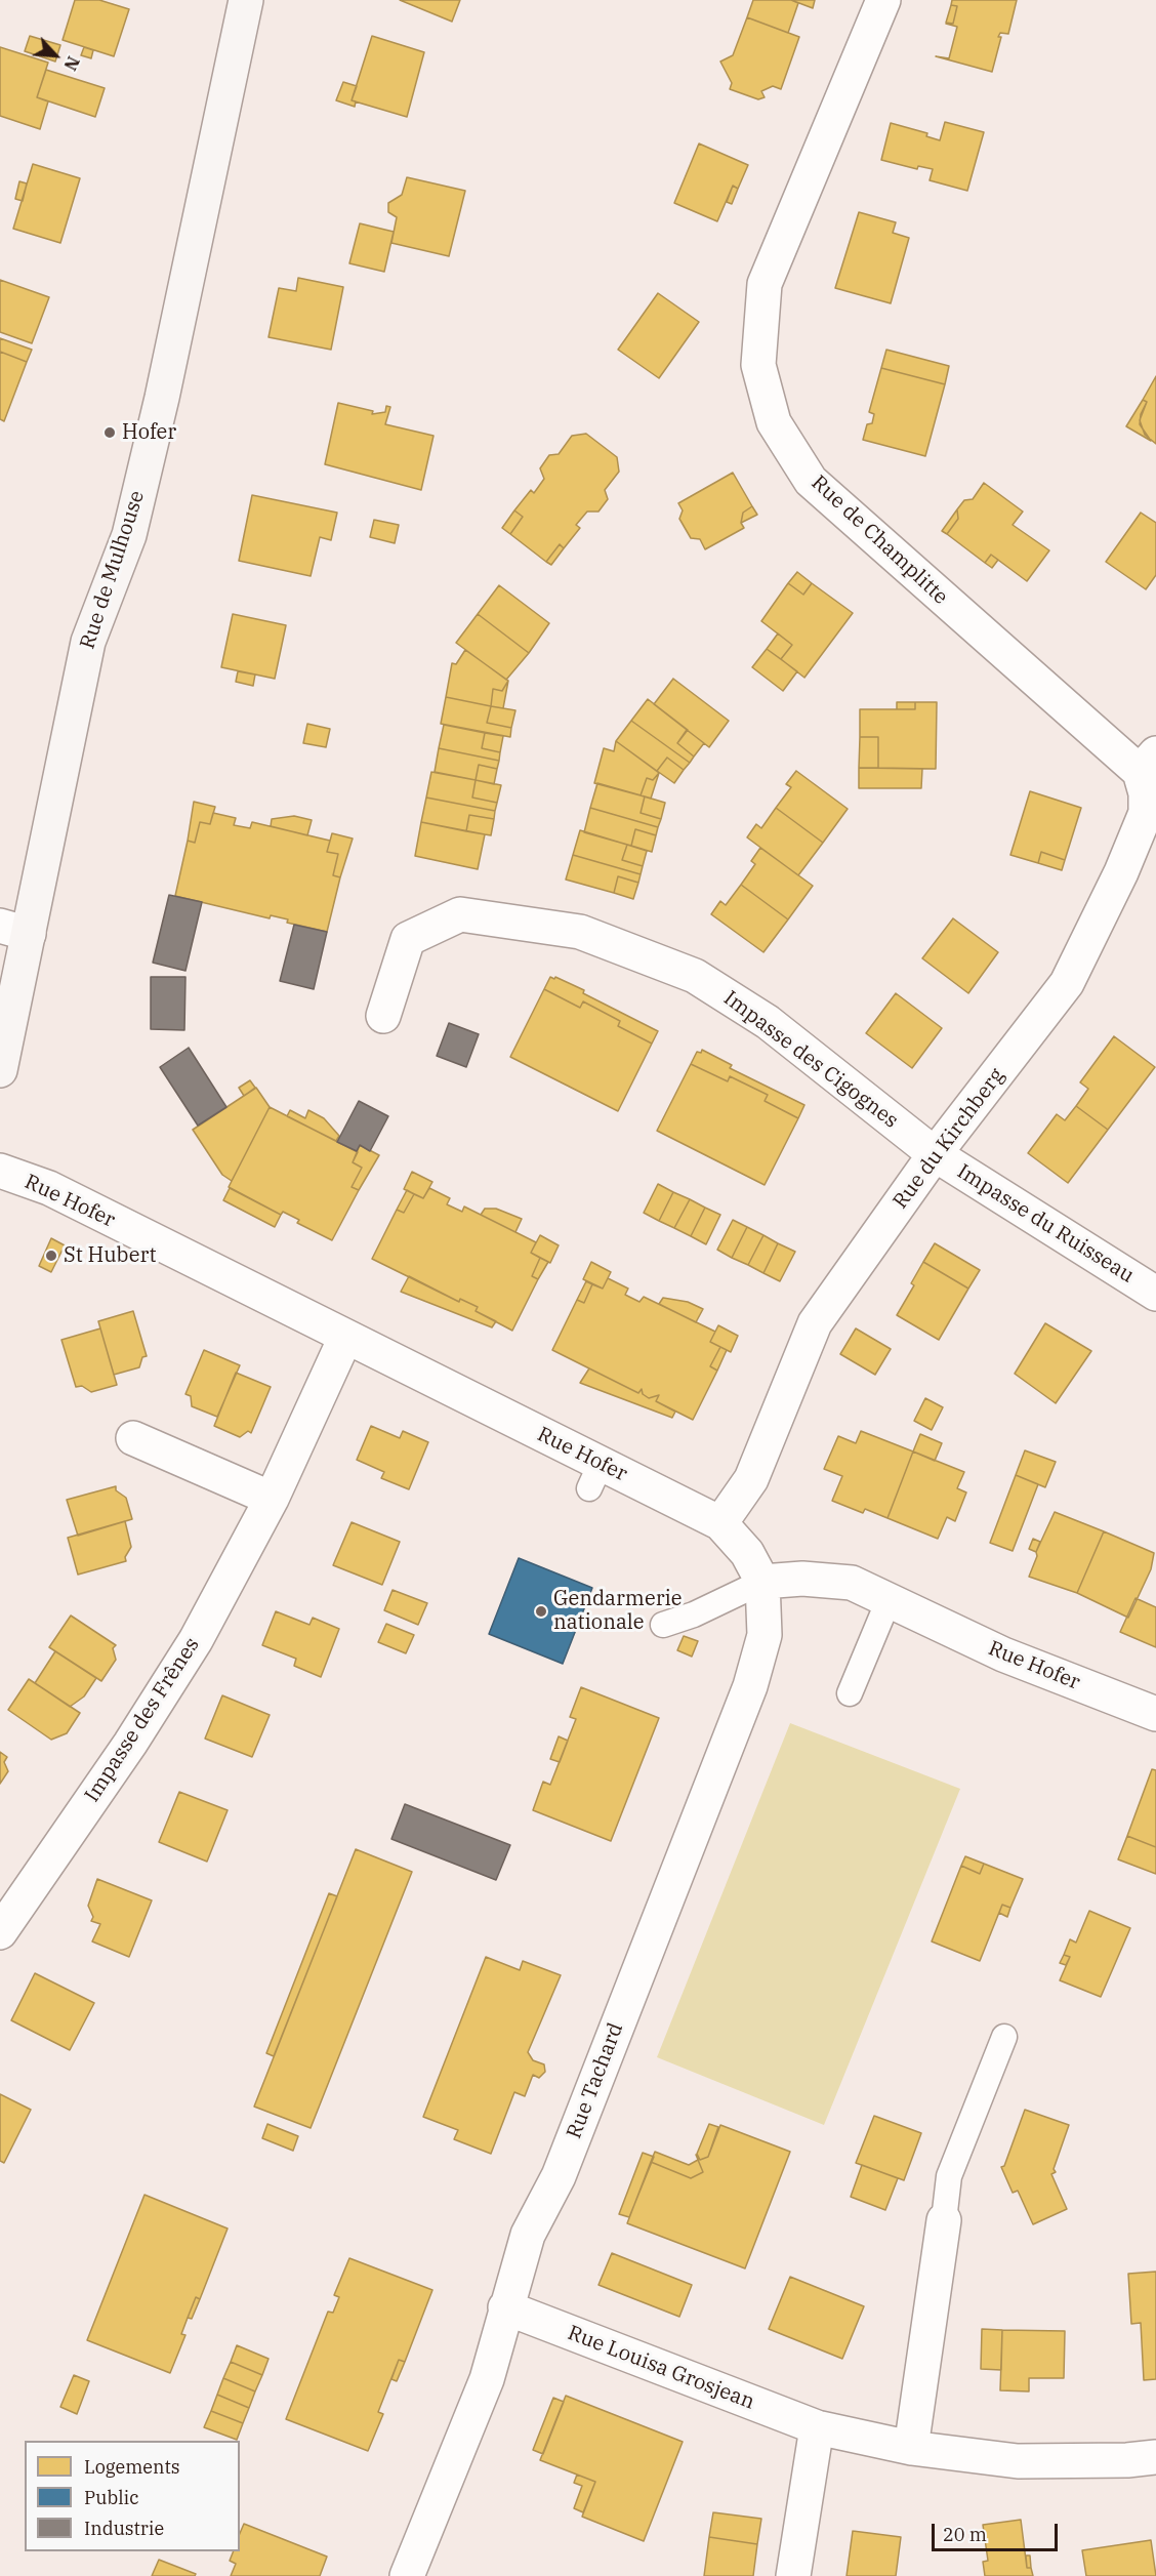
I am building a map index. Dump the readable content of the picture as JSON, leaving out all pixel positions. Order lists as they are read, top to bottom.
{
  "streets": {
    "main road": ["Rue de Mulhouse"],
    "street": [
      "Rue de Champlitte",
      "Impasse des Cigognes",
      "Rue du Kirchberg",
      "Rue Hofer",
      "Impasse du Ruisseau",
      "Impasse des Frênes",
      "Rue Tachard",
      "Rue Louisa Grosjean"
    ]
  },
  "crossings": [
    ["Rue de Champlitte", "Rue du Kirchberg"],
    ["Impasse des Cigognes", "Rue du Kirchberg"],
    ["Impasse des Cigognes", "Impasse du Ruisseau"],
    ["Rue du Kirchberg", "Rue Hofer"],
    ["Rue du Kirchberg", "Impasse du Ruisseau"],
    ["Rue Hofer", "Impasse des Frênes"],
    ["Rue Hofer", "Rue Tachard"],
    ["Rue Tachard", "Rue Louisa Grosjean"]
  ],
  "places": ["Hofer", "St Hubert", "Gendarmerie nationale"],
  "legend": ["Logements", "Public", "Industrie"],
  "scale_bar": "20 m",
  "north": "bottom right"
}
